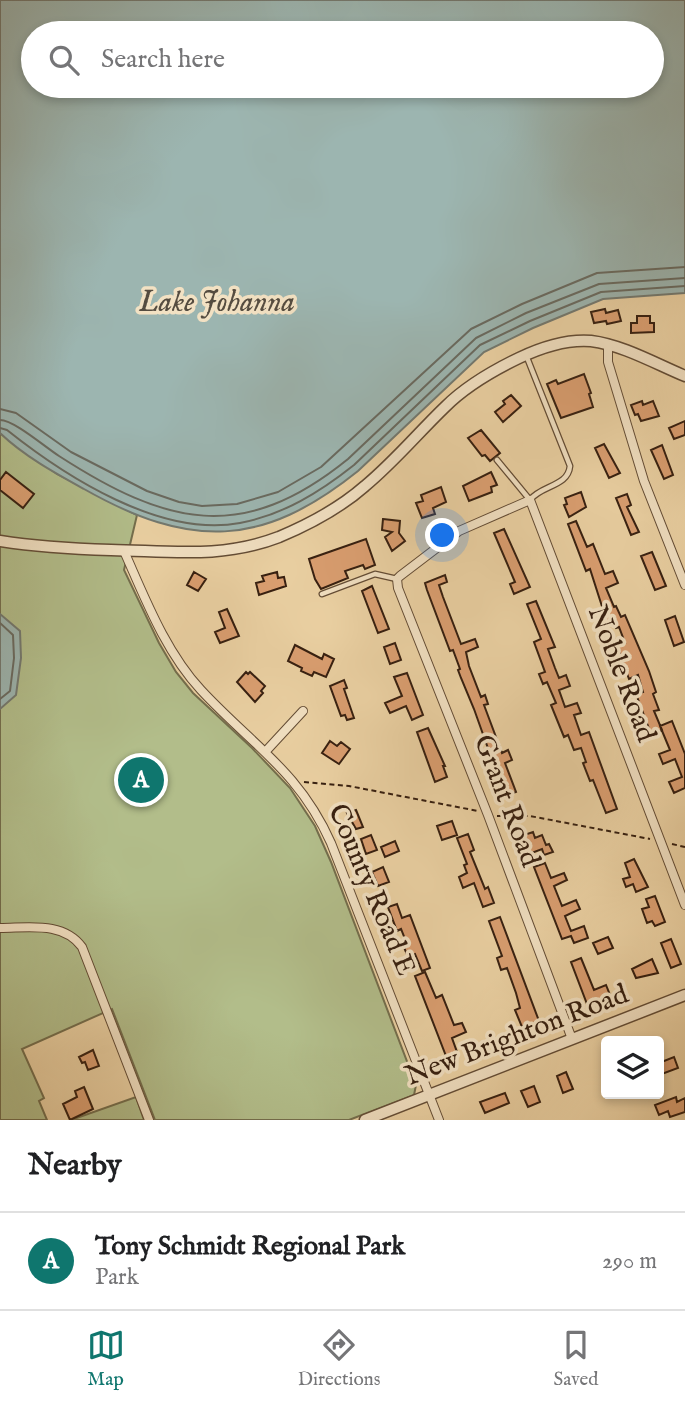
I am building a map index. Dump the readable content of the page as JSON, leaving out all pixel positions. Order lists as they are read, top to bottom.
{
  "streets": {
    "street": [
      "Noble Road",
      "Grant Road",
      "County Road E",
      "New Brighton Road"
    ]
  },
  "crossings": [
    ["Grant Road", "New Brighton Road"],
    ["County Road E", "New Brighton Road"]
  ],
  "water": ["Lake Johanna"],
  "page": {
    "search": "Search here",
    "pins": "A",
    "heading": "Nearby",
    "list": [
      {
        "mark": "A",
        "name": "Tony Schmidt Regional Park",
        "note": "Park",
        "value": "290 m"
      }
    ],
    "nav": ["Map", "Directions", "Saved"]
  }
}
